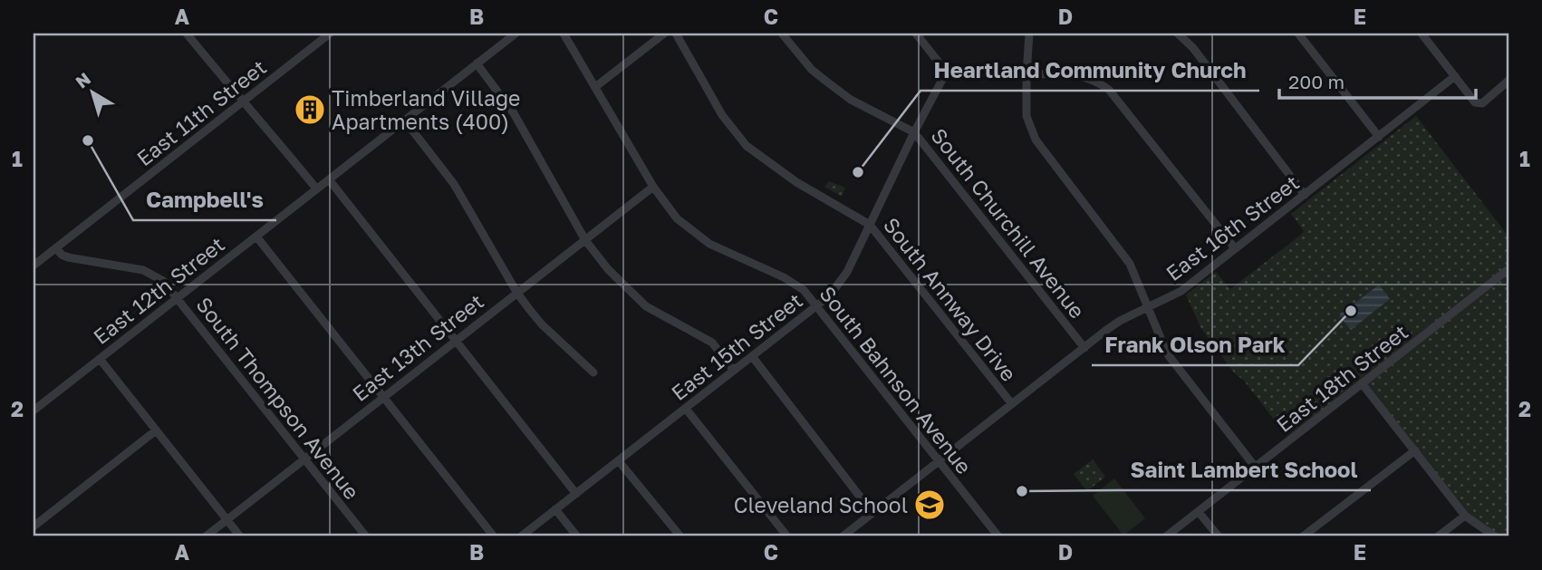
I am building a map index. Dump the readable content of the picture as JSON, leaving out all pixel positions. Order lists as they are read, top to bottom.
{
  "streets": {
    "street": [
      "East 11th Street",
      "South Churchill Avenue",
      "East 16th Street",
      "East 12th Street",
      "South Annway Drive",
      "East 15th Street",
      "East 13th Street",
      "East 18th Street",
      "South Bahnson Avenue",
      "South Thompson Avenue"
    ]
  },
  "crossings": [
    ["East 11th Street", "South Thompson Avenue"],
    ["South Churchill Avenue", "East 16th Street"],
    ["South Churchill Avenue", "East 15th Street"],
    ["East 16th Street", "South Annway Drive"],
    ["East 16th Street", "South Bahnson Avenue"],
    ["East 12th Street", "South Thompson Avenue"],
    ["South Annway Drive", "East 15th Street"],
    ["East 15th Street", "South Bahnson Avenue"],
    ["East 13th Street", "South Bahnson Avenue"],
    ["East 13th Street", "South Thompson Avenue"]
  ],
  "places": {
    "building": ["Timberland Village Apartments (400)"],
    "other": [
      "Campbell's",
      "Heartland Community Church",
      "Frank Olson Park",
      "Saint Lambert School"
    ],
    "school or university": ["Cleveland School"]
  },
  "scale_bar": "200 m",
  "north": "top left",
  "grid": {
    "columns": [
      "A",
      "B",
      "C",
      "D",
      "E"
    ],
    "rows": ["1", "2"]
  }
}
